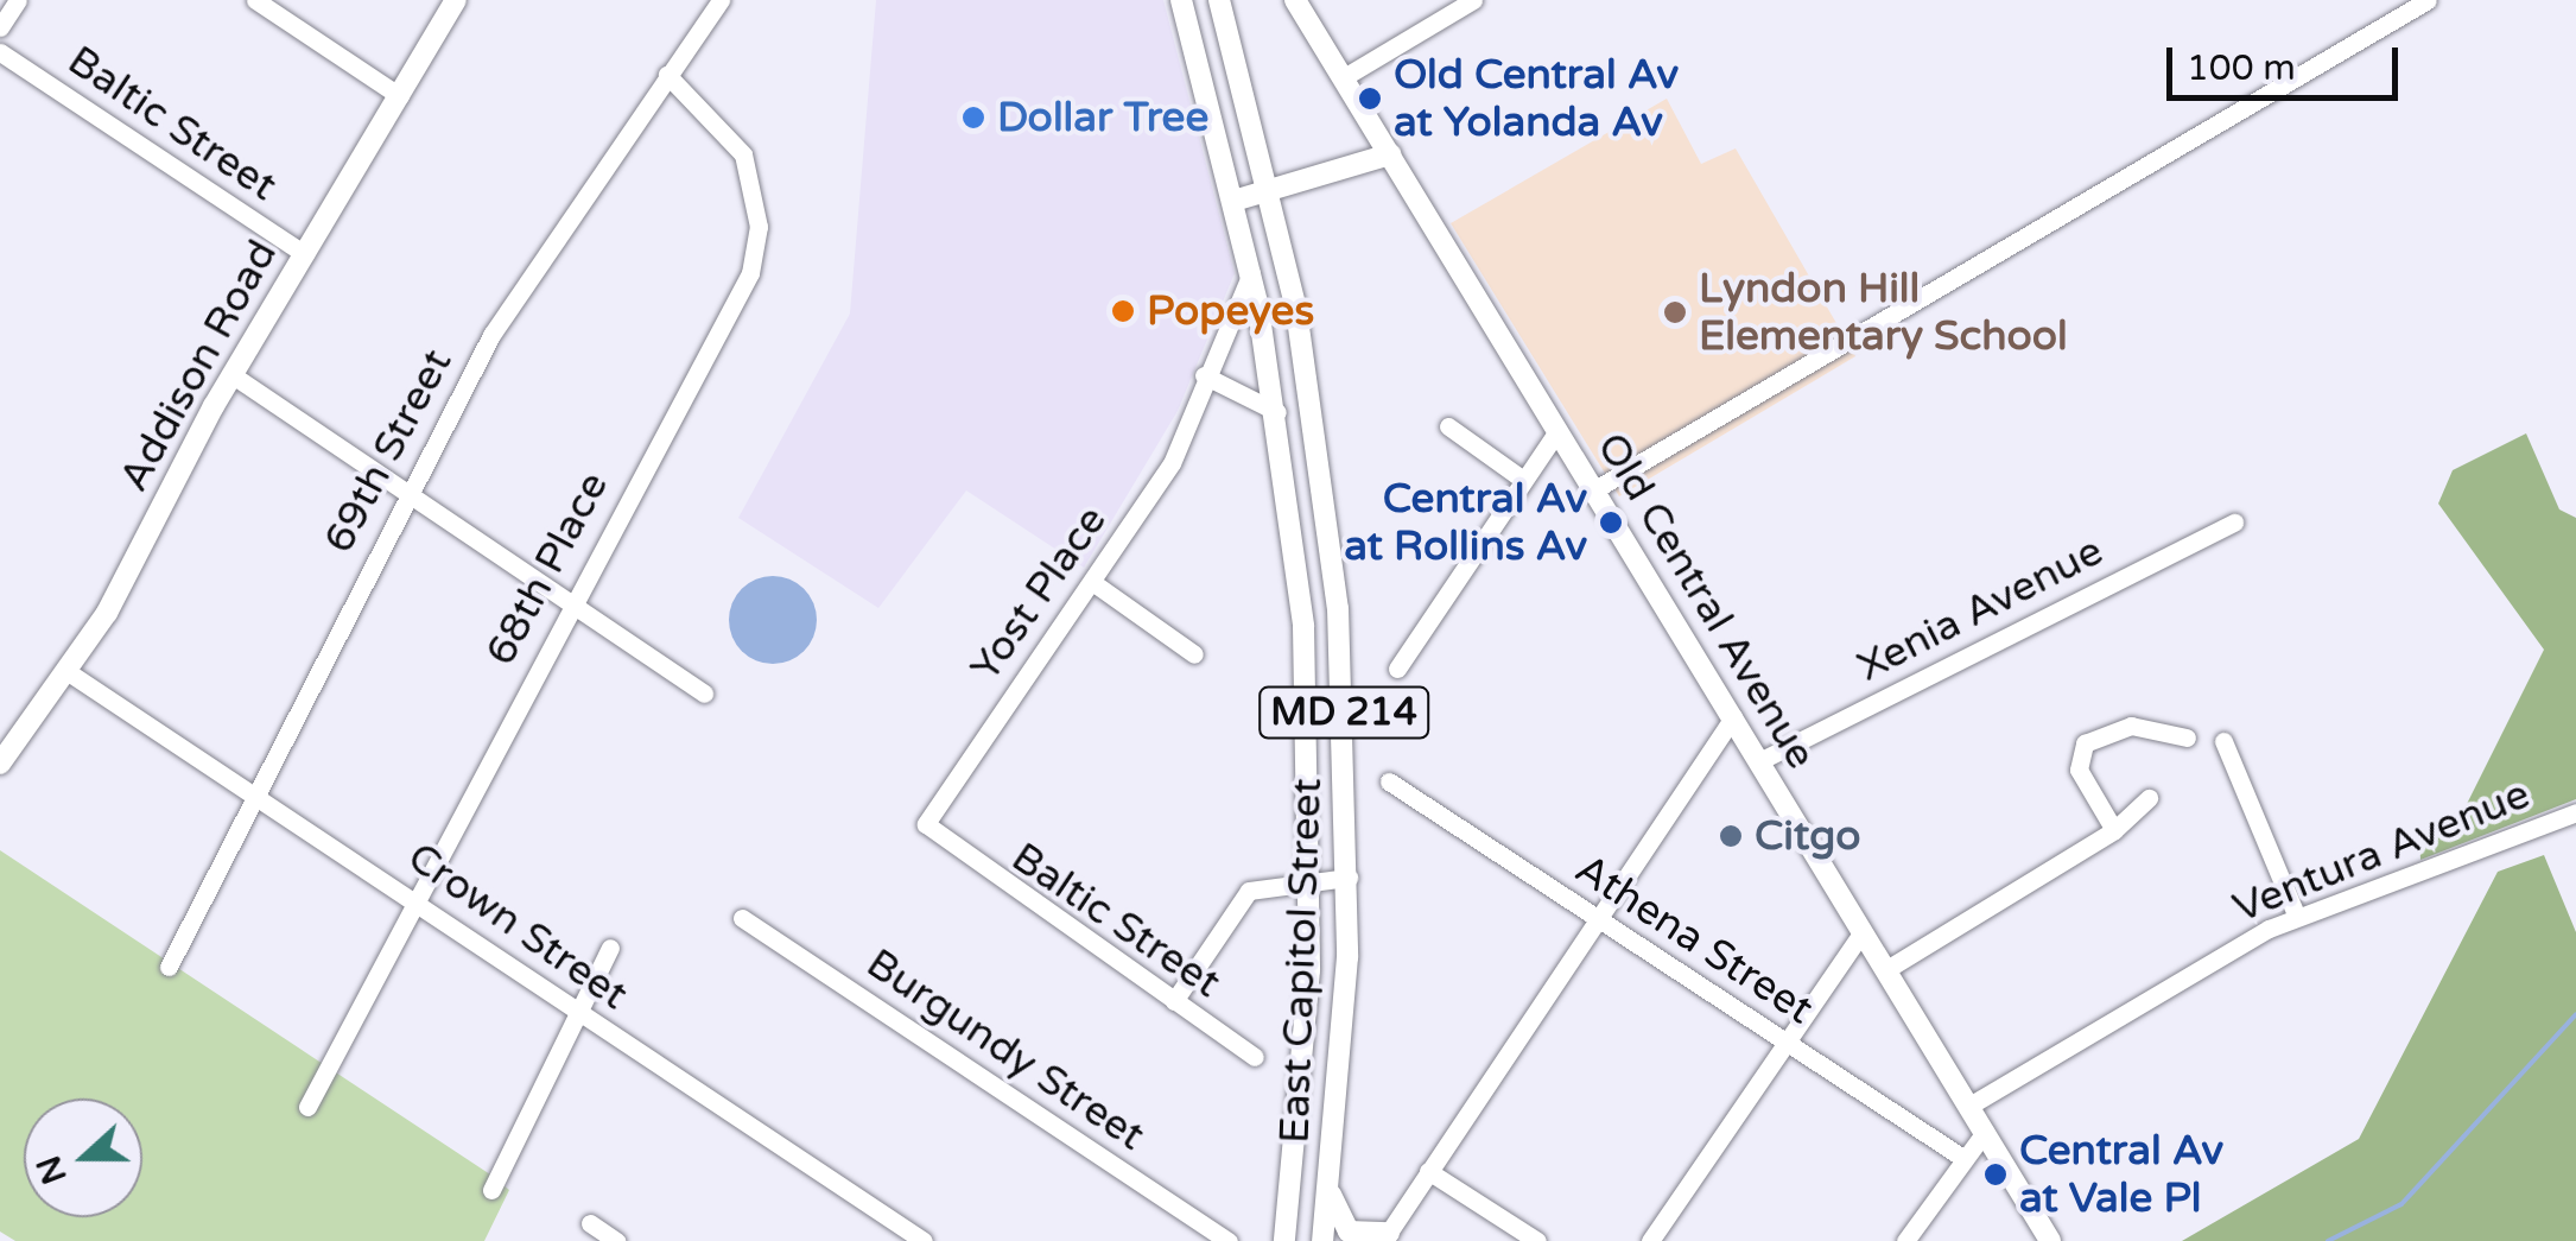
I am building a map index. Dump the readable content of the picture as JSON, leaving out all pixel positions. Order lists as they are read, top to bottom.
{
  "streets": {
    "main road": [
      "Addison Road",
      "Old Central Avenue",
      "MD 214",
      "East Capitol Street"
    ],
    "street": [
      "Baltic Street",
      "69th Street",
      "68th Place",
      "Yost Place",
      "Xenia Avenue",
      "Ventura Avenue",
      "Crown Street",
      "Athena Street",
      "Burgundy Street"
    ]
  },
  "crossings": [
    ["Baltic Street", "Addison Road"],
    ["Baltic Street", "Yost Place"],
    ["Addison Road", "Crown Street"],
    ["69th Street", "68th Place"],
    ["69th Street", "Crown Street"],
    ["68th Place", "Crown Street"],
    ["Yost Place", "East Capitol Street"],
    ["Old Central Avenue", "Xenia Avenue"],
    ["Old Central Avenue", "Ventura Avenue"],
    ["MD 214", "East Capitol Street"]
  ],
  "places": [
    "Old Central Av at Yolanda Av",
    "Dollar Tree",
    "Popeyes",
    "Lyndon Hill Elementary School",
    "Central Av at Rollins Av",
    "Citgo",
    "Central Av at Vale Pl"
  ],
  "scale_bar": "100 m",
  "north": "left"
}
